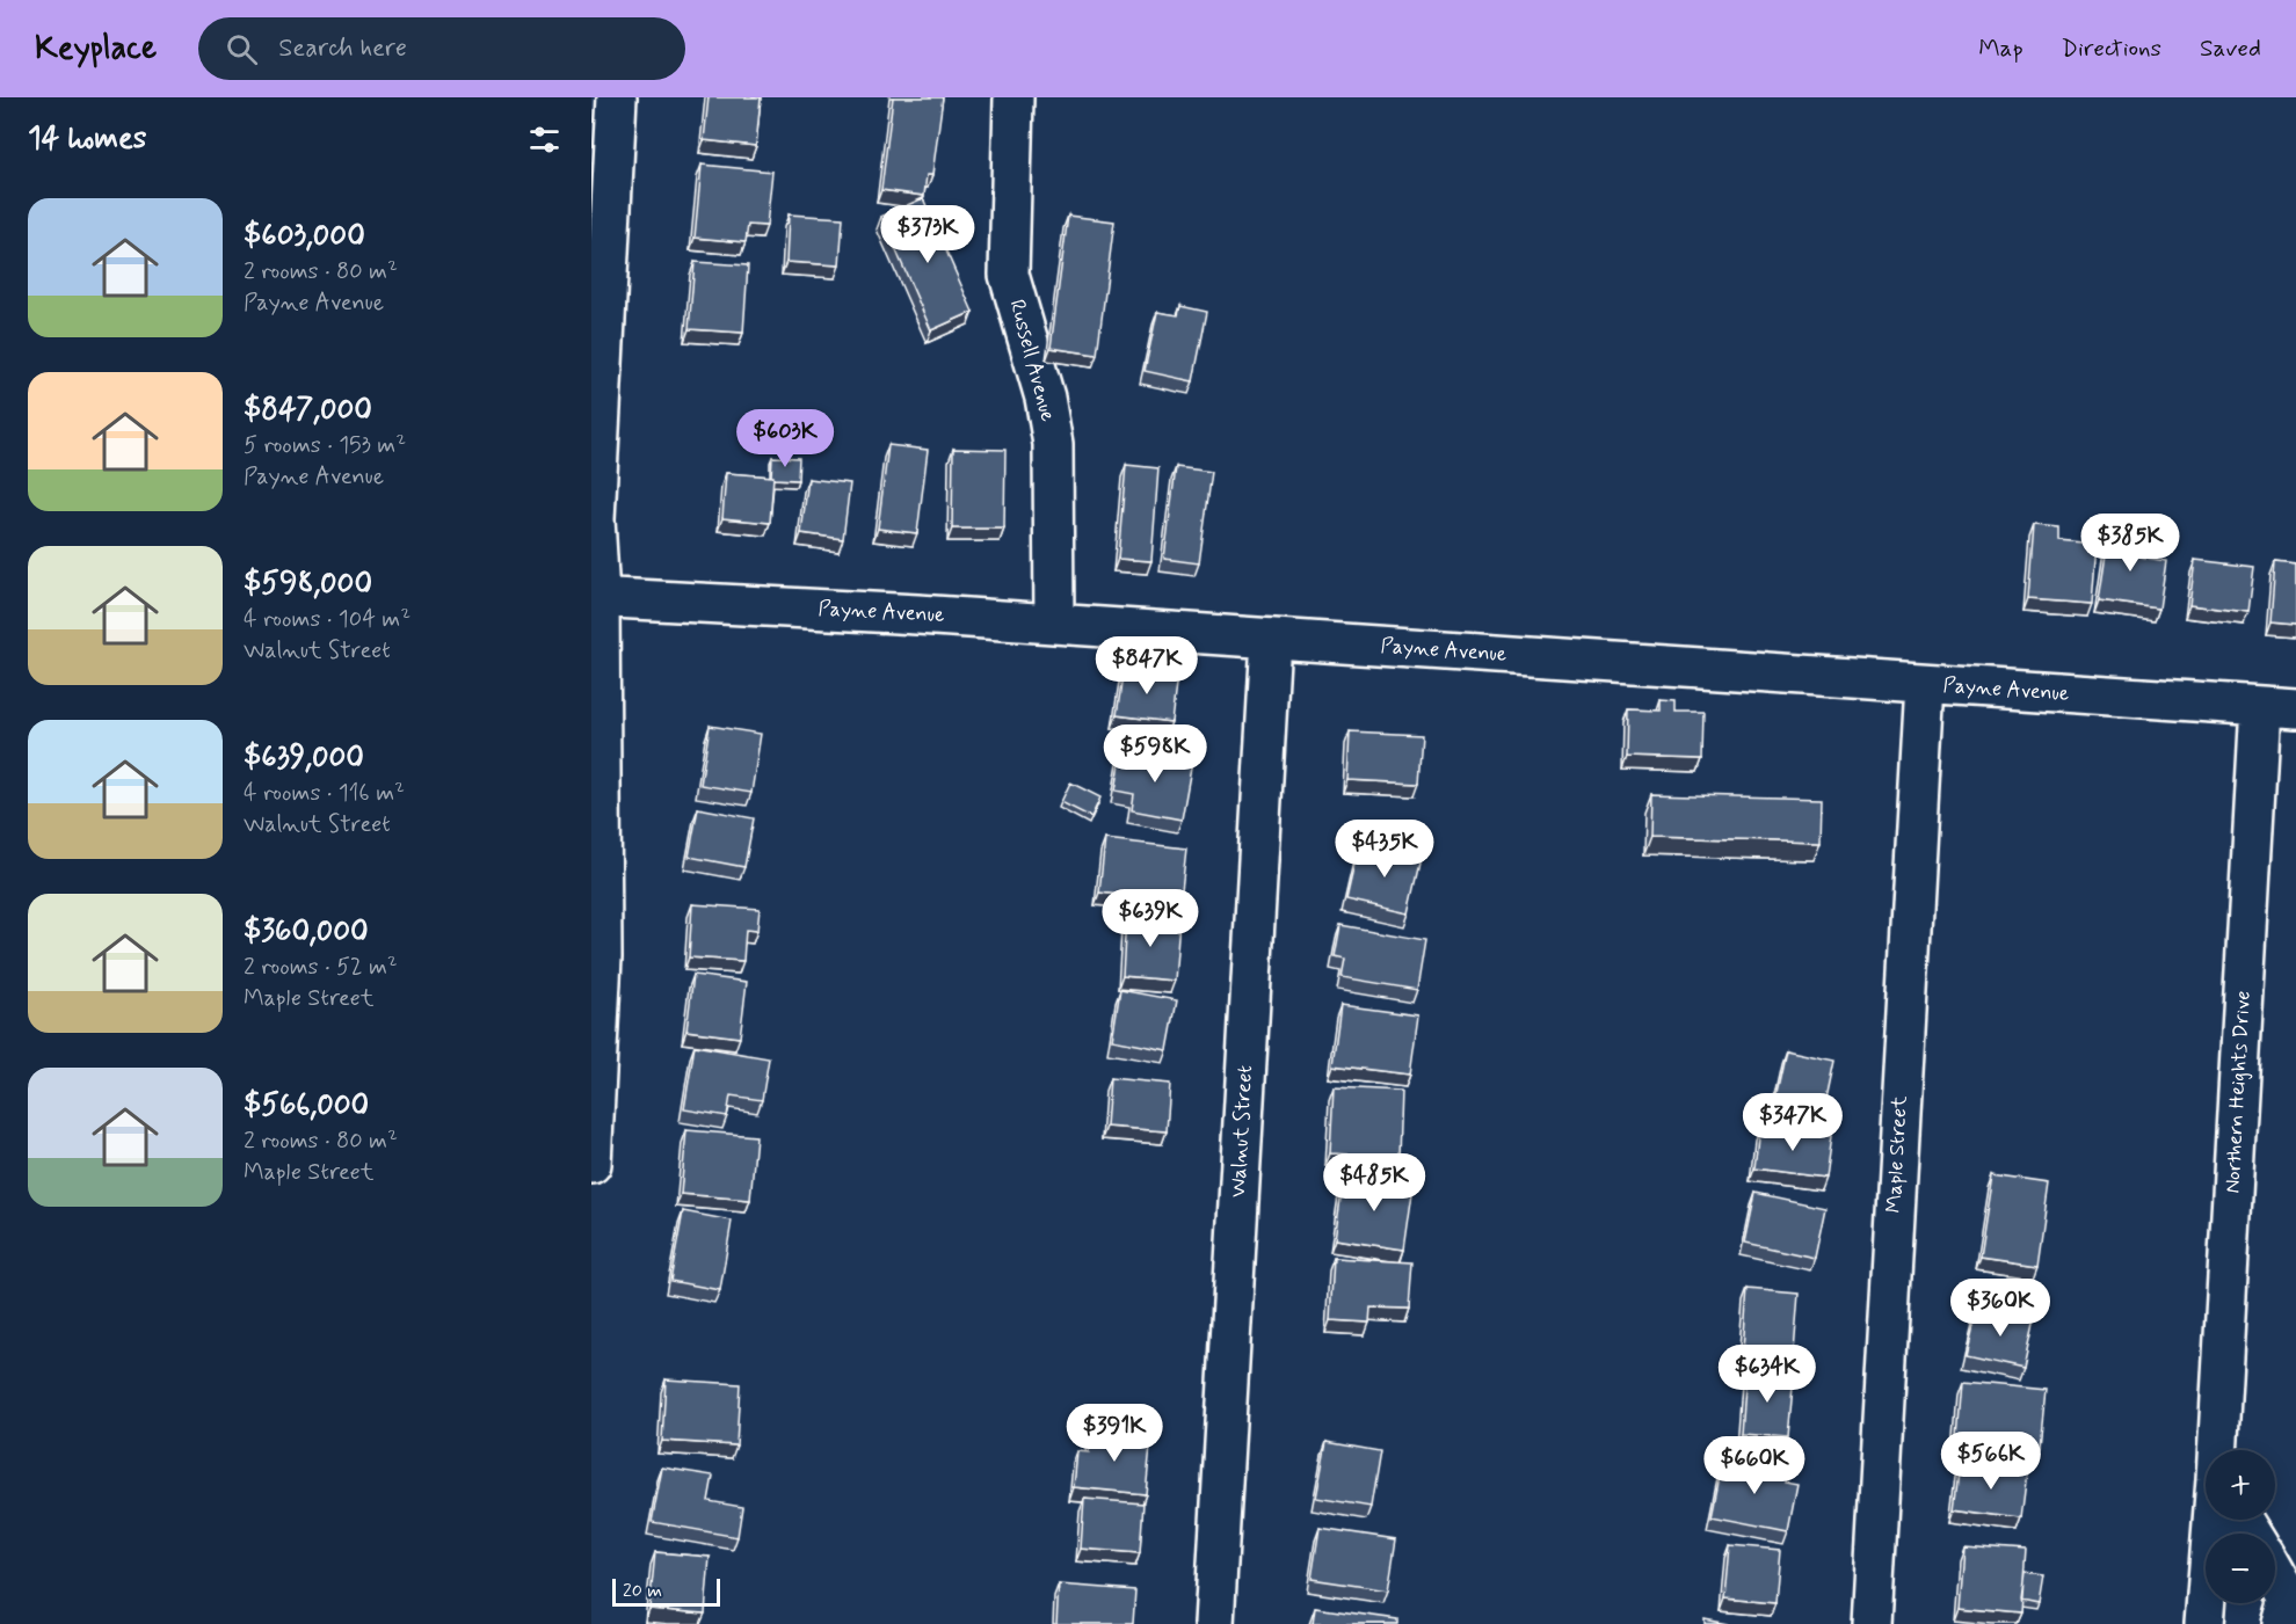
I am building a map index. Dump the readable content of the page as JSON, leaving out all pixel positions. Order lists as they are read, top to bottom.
{
  "streets": {
    "street": [
      "Russell Avenue",
      "Payne Avenue",
      "Northern Heights Drive",
      "Walnut Street",
      "Maple Street"
    ]
  },
  "crossings": [
    ["Russell Avenue", "Payne Avenue"],
    ["Payne Avenue", "Northern Heights Drive"],
    ["Payne Avenue", "Walnut Street"],
    ["Payne Avenue", "Maple Street"]
  ],
  "scale_bar": "20 m",
  "page": {
    "header": "Keyplace",
    "search": "Search here",
    "nav": ["Map", "Directions", "Saved"],
    "heading": "14 homes",
    "list": [
      {
        "name": "$603,000",
        "note": "2 rooms · 80 m² · Payne Avenue"
      },
      {
        "name": "$847,000",
        "note": "5 rooms · 153 m² · Payne Avenue"
      },
      {
        "name": "$598,000",
        "note": "4 rooms · 104 m² · Walnut Street"
      },
      {
        "name": "$639,000",
        "note": "4 rooms · 116 m² · Walnut Street"
      },
      {
        "name": "$360,000",
        "note": "2 rooms · 52 m² · Maple Street"
      },
      {
        "name": "$566,000",
        "note": "2 rooms · 80 m² · Maple Street"
      }
    ],
    "price": [
      "$373K",
      "$603K",
      "$385K",
      "$847K",
      "$598K",
      "$435K",
      "$639K",
      "$347K",
      "$485K",
      "$360K",
      "$634K",
      "$391K",
      "$566K",
      "$660K"
    ],
    "map_buttons": ["+", "−"],
    "scale": "20 m"
  }
}
